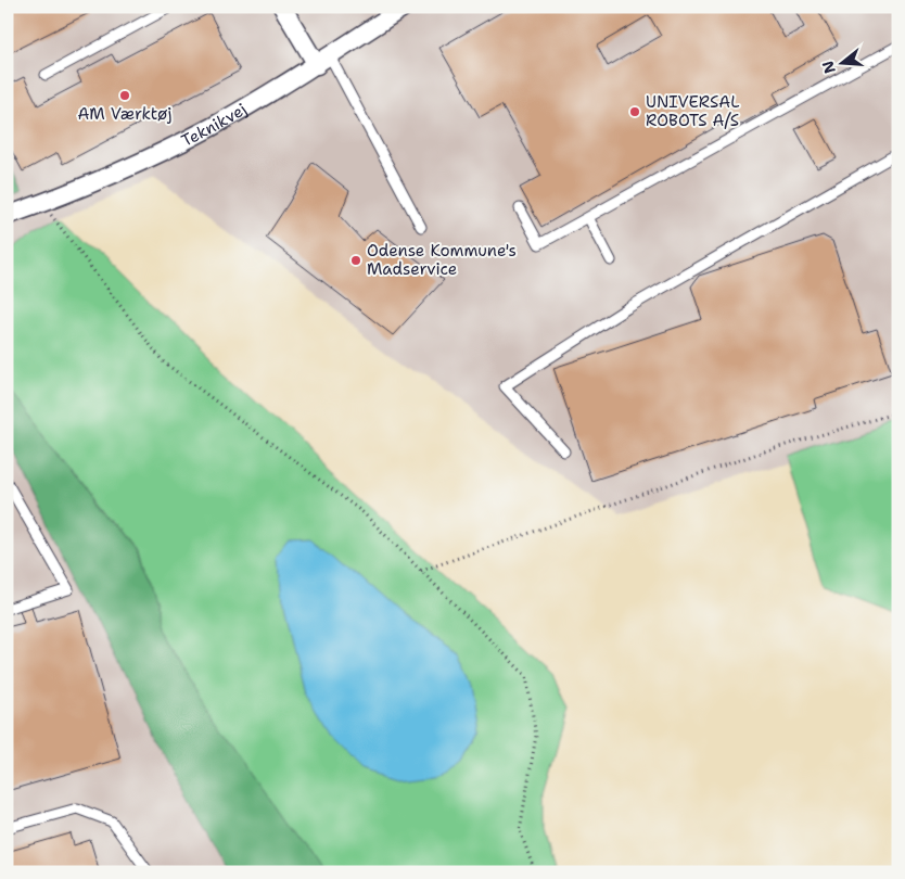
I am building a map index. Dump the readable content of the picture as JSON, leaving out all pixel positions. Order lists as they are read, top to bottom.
{
  "streets": {
    "street": ["Teknikvej"]
  },
  "places": ["AM Værktøj", "UNIVERSAL ROBOTS A/S", "Odense Kommune's Madservice"],
  "north": "left"
}
